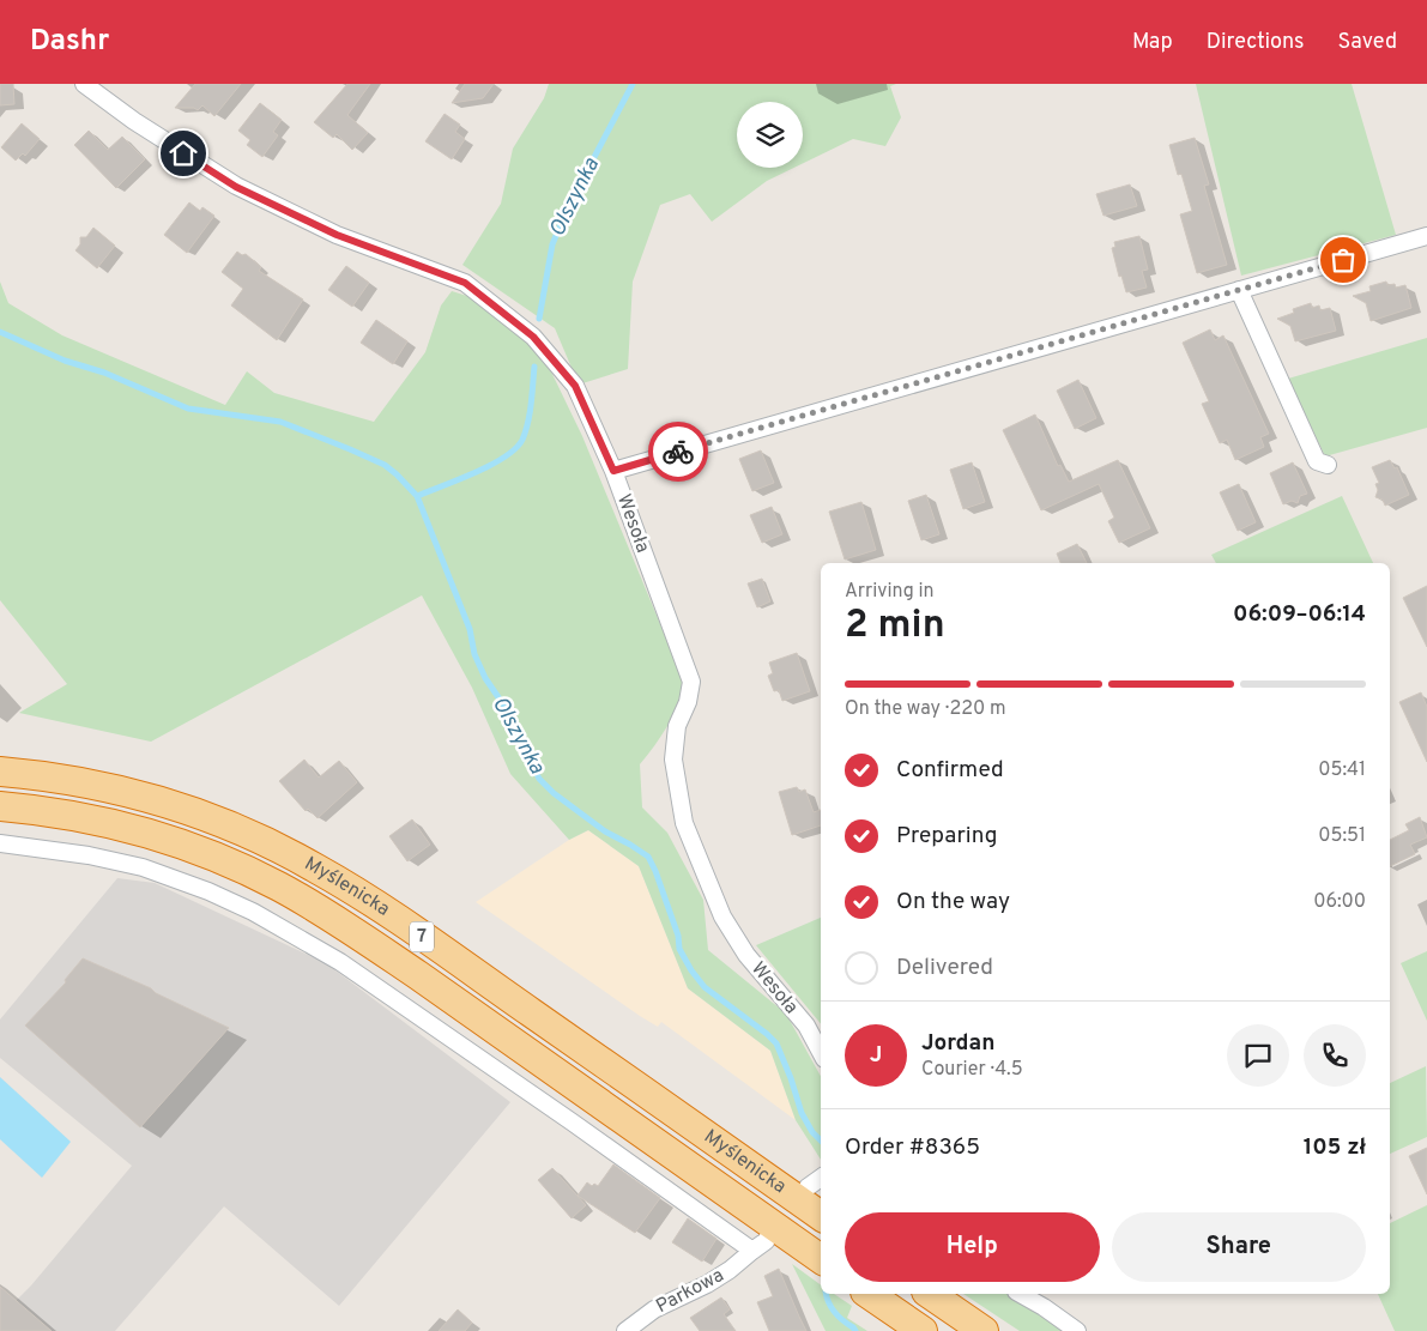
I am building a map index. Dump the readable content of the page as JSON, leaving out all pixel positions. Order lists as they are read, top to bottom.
{
  "streets": {
    "highway": ["Myślenicka", "7"],
    "street": ["Wesoła", "Parkowa"]
  },
  "crossings": [
    ["Myślenicka", "7"],
    ["Myślenicka", "Parkowa"],
    ["7", "Parkowa"]
  ],
  "water": ["Olszynka"],
  "page": {
    "header": "Dashr",
    "nav": ["Map", "Directions", "Saved"],
    "heading": ["2 min", "Arriving in", "06:09–06:14"],
    "panel": [
      "Jordan",
      "Courier · 4.5",
      "Order #8365",
      "105 zł"
    ],
    "bar": "On the way · 220 m",
    "list": [
      ["Confirmed", "05:41"],
      ["Preparing", "05:51"],
      ["On the way", "06:00"],
      "Delivered"
    ],
    "round": "J",
    "buttons": ["Help", "Share"]
  }
}
